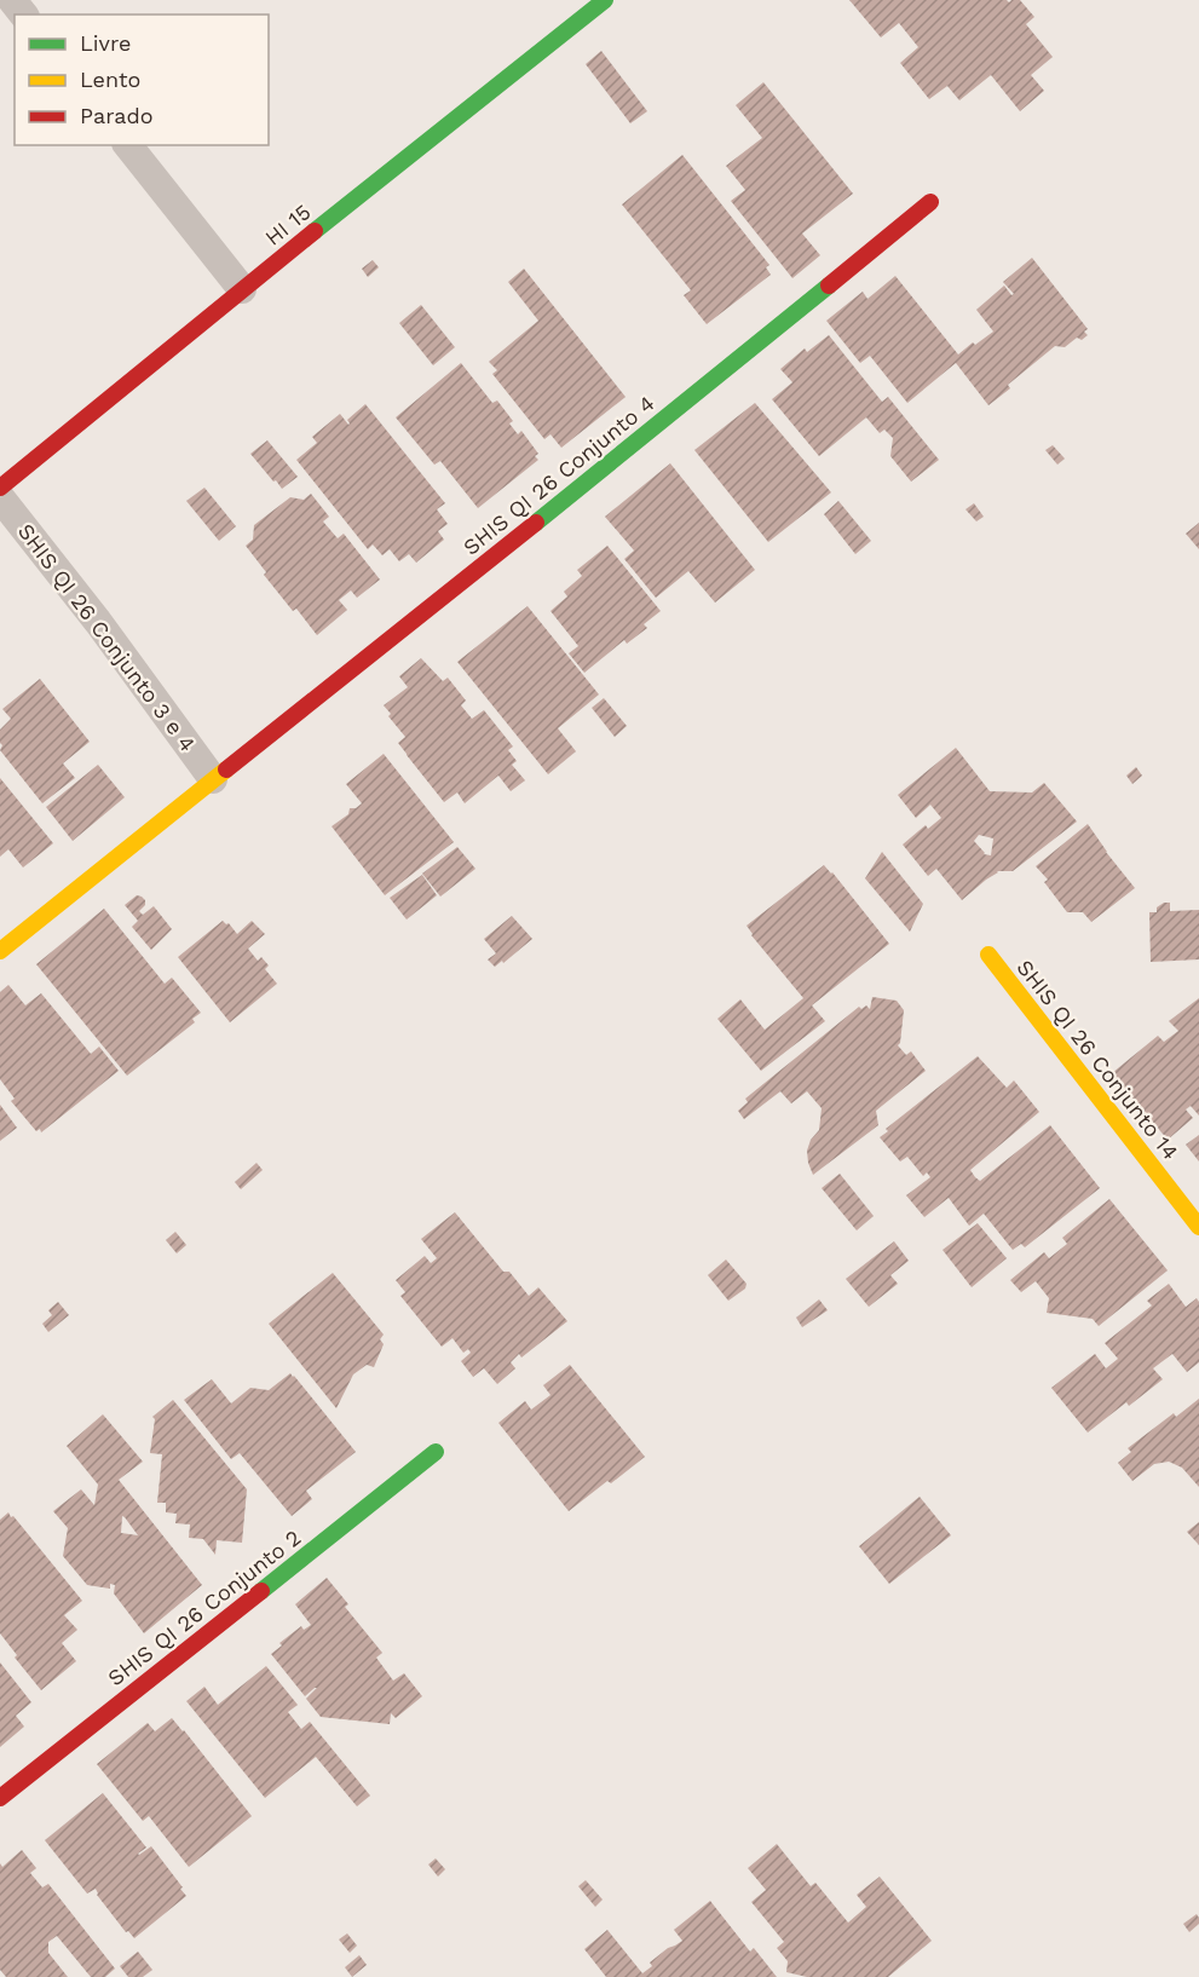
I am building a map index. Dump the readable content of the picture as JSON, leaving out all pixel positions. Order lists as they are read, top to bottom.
{
  "streets": {
    "street": [
      "HI 15",
      "SHIS QI 26 Conjunto 4",
      "SHIS QI 26 Conjunto 3 e 4",
      "SHIS QI 26 Conjunto 14",
      "SHIS QI 26 Conjunto 2"
    ]
  },
  "crossings": [
    ["SHIS QI 26 Conjunto 4", "SHIS QI 26 Conjunto 3 e 4"]
  ],
  "legend": ["Livre", "Lento", "Parado"]
}
